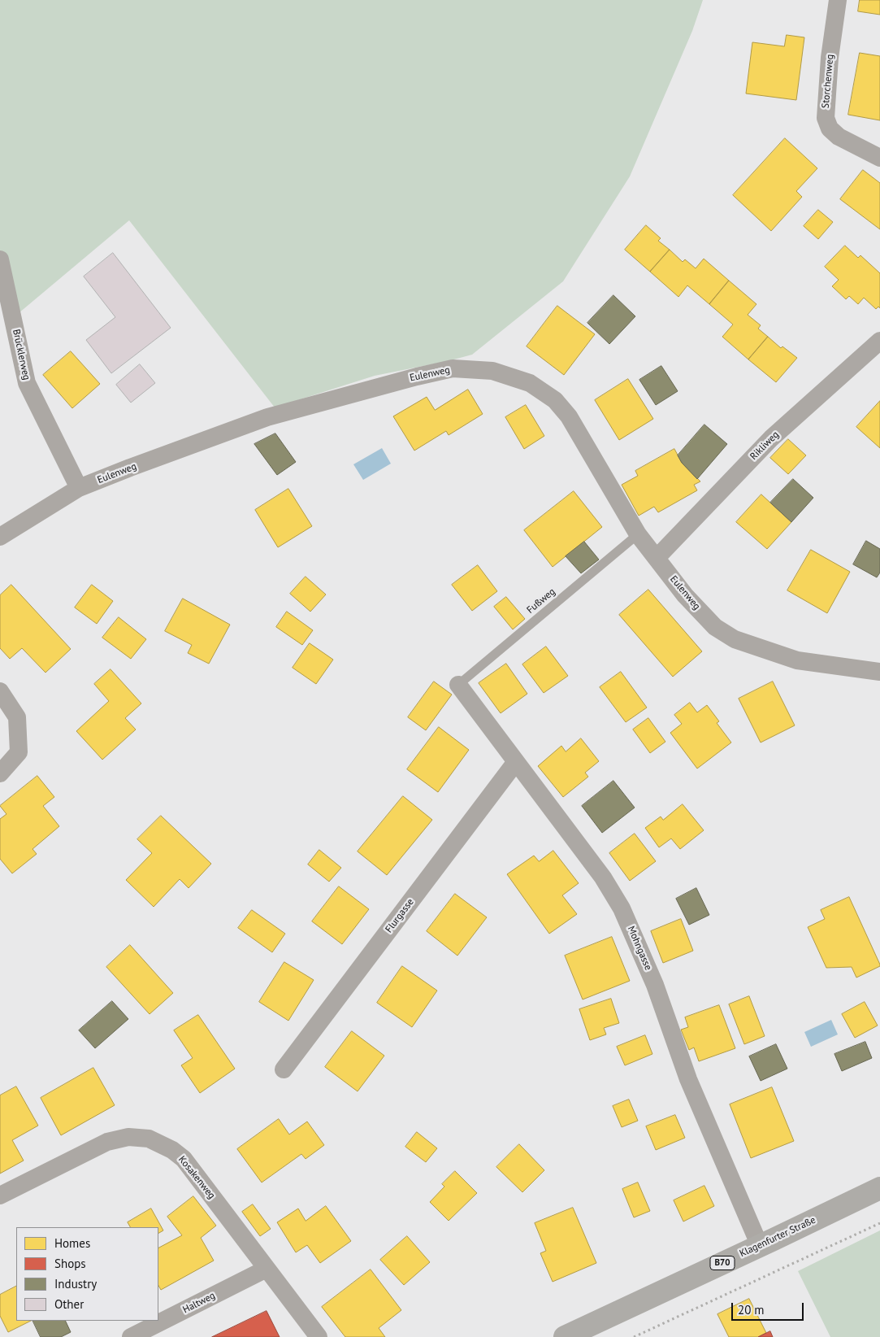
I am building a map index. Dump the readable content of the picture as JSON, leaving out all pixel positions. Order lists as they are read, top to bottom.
{
  "streets": {
    "main road": ["Klagenfurter Straße", "B70"],
    "street": [
      "Storchenweg",
      "Brücklerweg",
      "Eulenweg",
      "Rikliweg",
      "Flurgasse",
      "Mohngasse",
      "Kosakenweg",
      "Haltweg"
    ],
    "lane": ["Fußweg"]
  },
  "crossings": [
    ["Brücklerweg", "Eulenweg"],
    ["Eulenweg", "Rikliweg"],
    ["Eulenweg", "Fußweg"],
    ["Fußweg", "Mohngasse"],
    ["Flurgasse", "Mohngasse"],
    ["Mohngasse", "Klagenfurter Straße"],
    ["Kosakenweg", "Haltweg"]
  ],
  "legend": [
    "Homes",
    "Shops",
    "Industry",
    "Other"
  ],
  "scale_bar": "20 m"
}
